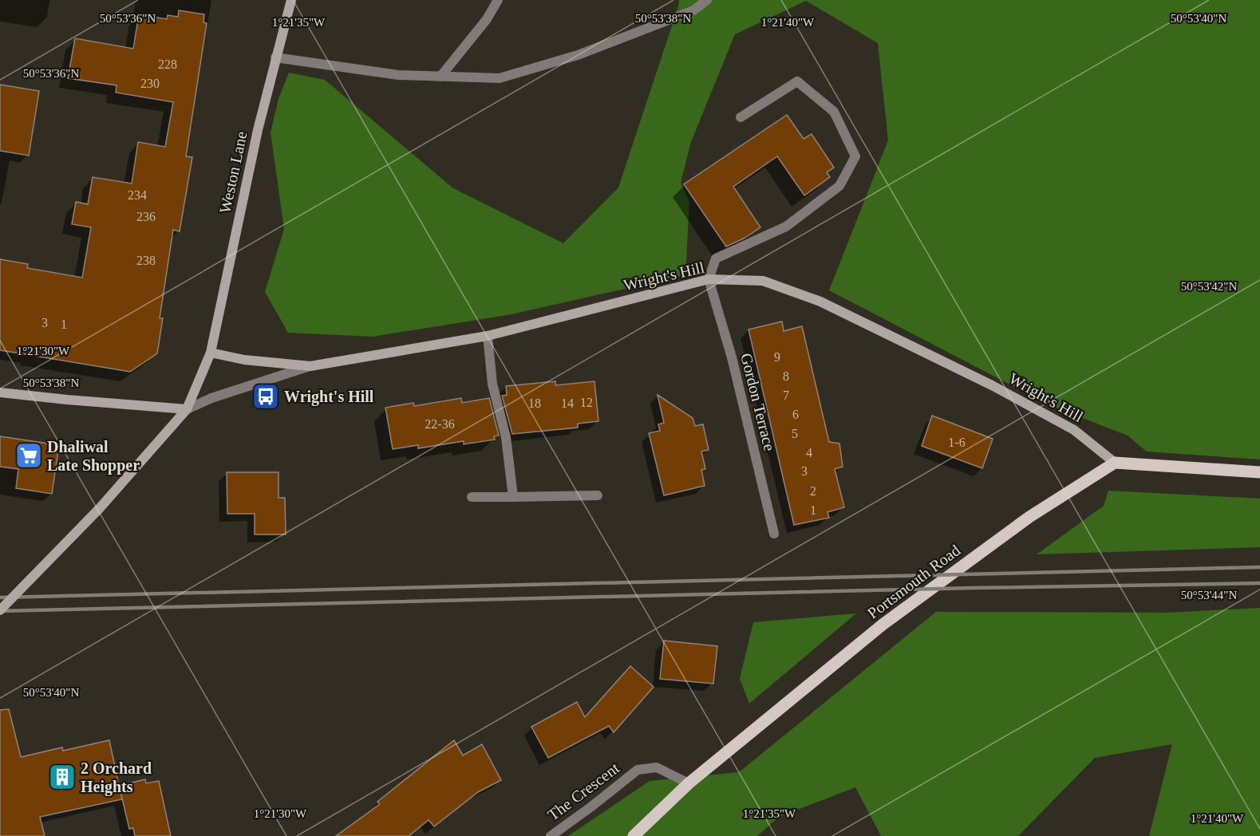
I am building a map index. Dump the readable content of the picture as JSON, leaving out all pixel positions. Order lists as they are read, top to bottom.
{
  "streets": {
    "main road": ["Portsmouth Road"],
    "street": [
      "Weston Lane",
      "Wright's Hill",
      "Gordon Terrace",
      "The Crescent"
    ]
  },
  "crossings": [
    ["Weston Lane", "Wright's Hill"],
    ["Wright's Hill", "Gordon Terrace"],
    ["Wright's Hill", "Portsmouth Road"],
    ["Portsmouth Road", "The Crescent"]
  ],
  "places": {
    "bus stop": ["Wright's Hill"],
    "supermarket": ["Dhaliwal Late Shopper"],
    "building": ["2 Orchard Heights"]
  },
  "house_numbers": [
    "228",
    "230",
    "234",
    "236",
    "238",
    "3",
    "1",
    "9",
    "8",
    "7",
    "12",
    "18",
    "14",
    "6",
    "22-36",
    "5",
    "1-6",
    "4",
    "3",
    "2",
    "1"
  ],
  "coordinates": [
    "50°53'36\"N",
    "50°53'38\"N",
    "50°53'40\"N",
    "1°21'35\"W",
    "1°21'40\"W",
    "50°53'42\"N",
    "1°21'30\"W",
    "50°53'44\"N"
  ]
}
